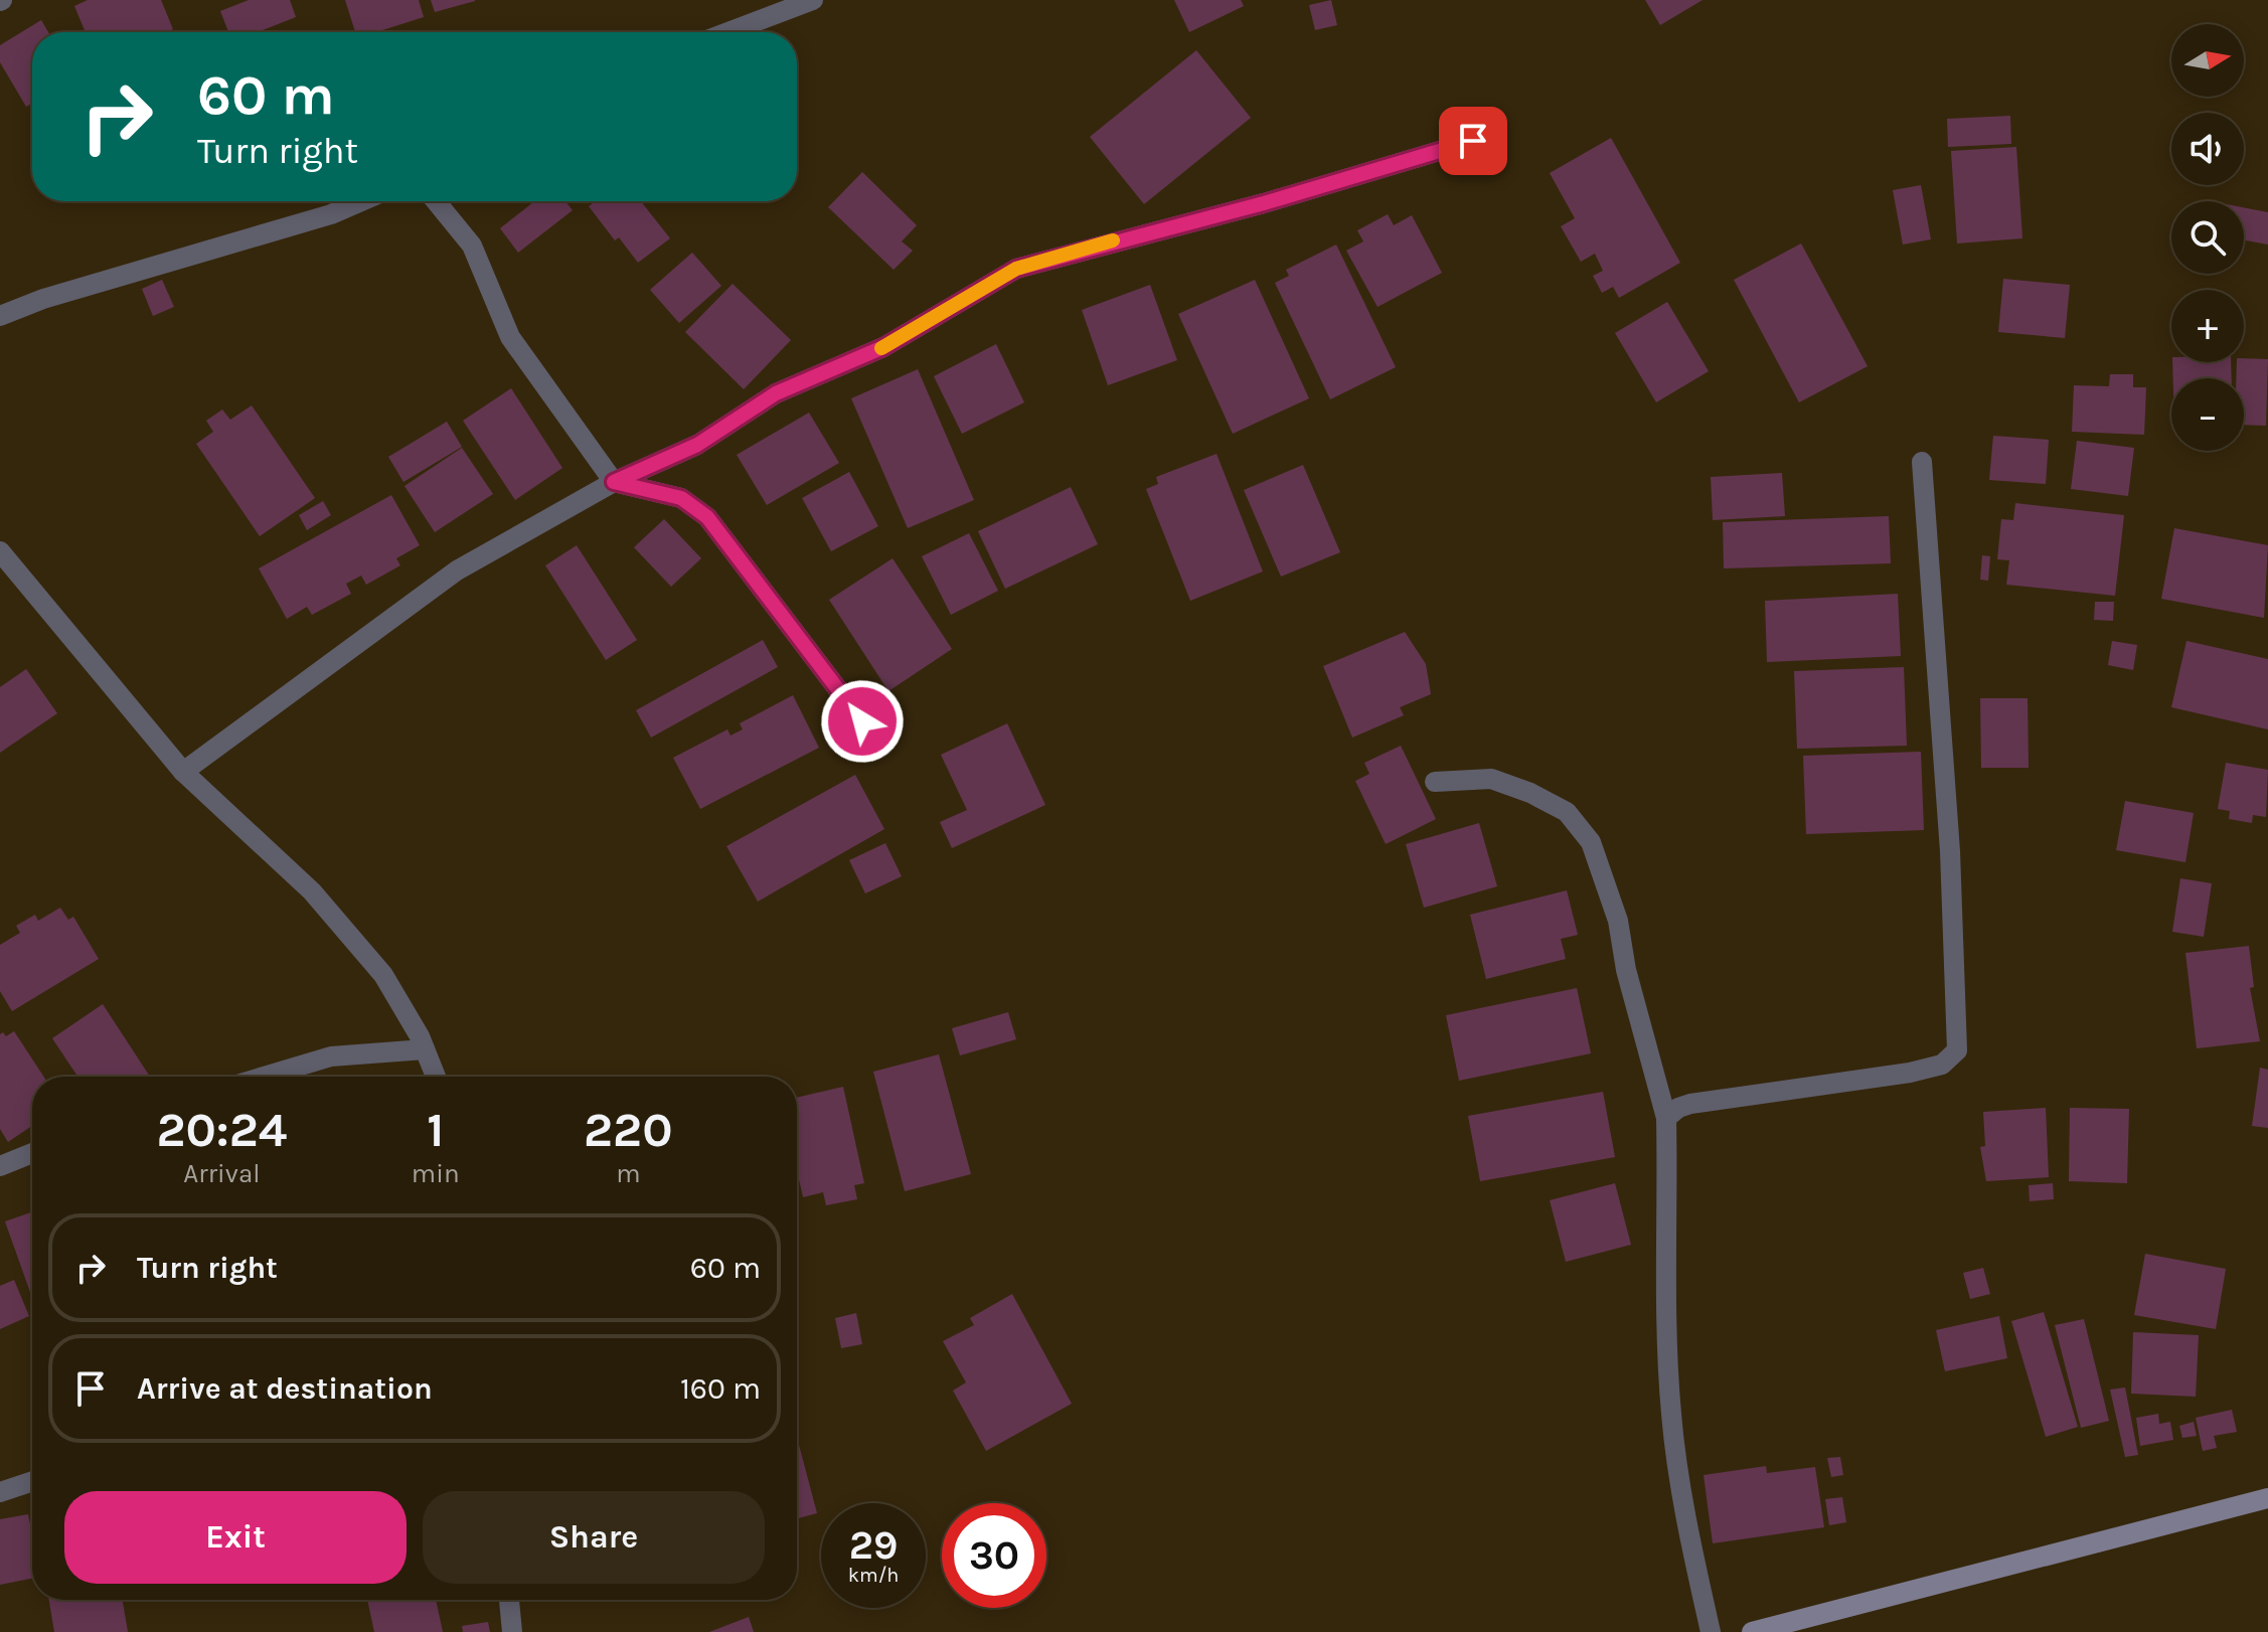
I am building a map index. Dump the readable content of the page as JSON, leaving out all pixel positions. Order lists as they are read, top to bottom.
{
  "north": "right",
  "page": {
    "map_buttons": ["+", "−"],
    "turn": ["60 m", "Turn right"],
    "eta": [
      "20:24",
      "Arrival",
      "1",
      "min",
      "220",
      "m"
    ],
    "list": [
      {
        "name": "Turn right",
        "value": "60 m"
      },
      {
        "name": "Arrive at destination",
        "value": "160 m"
      }
    ],
    "buttons": ["Exit", "Share"],
    "speed": "29 km/h",
    "limit": "30"
  }
}
